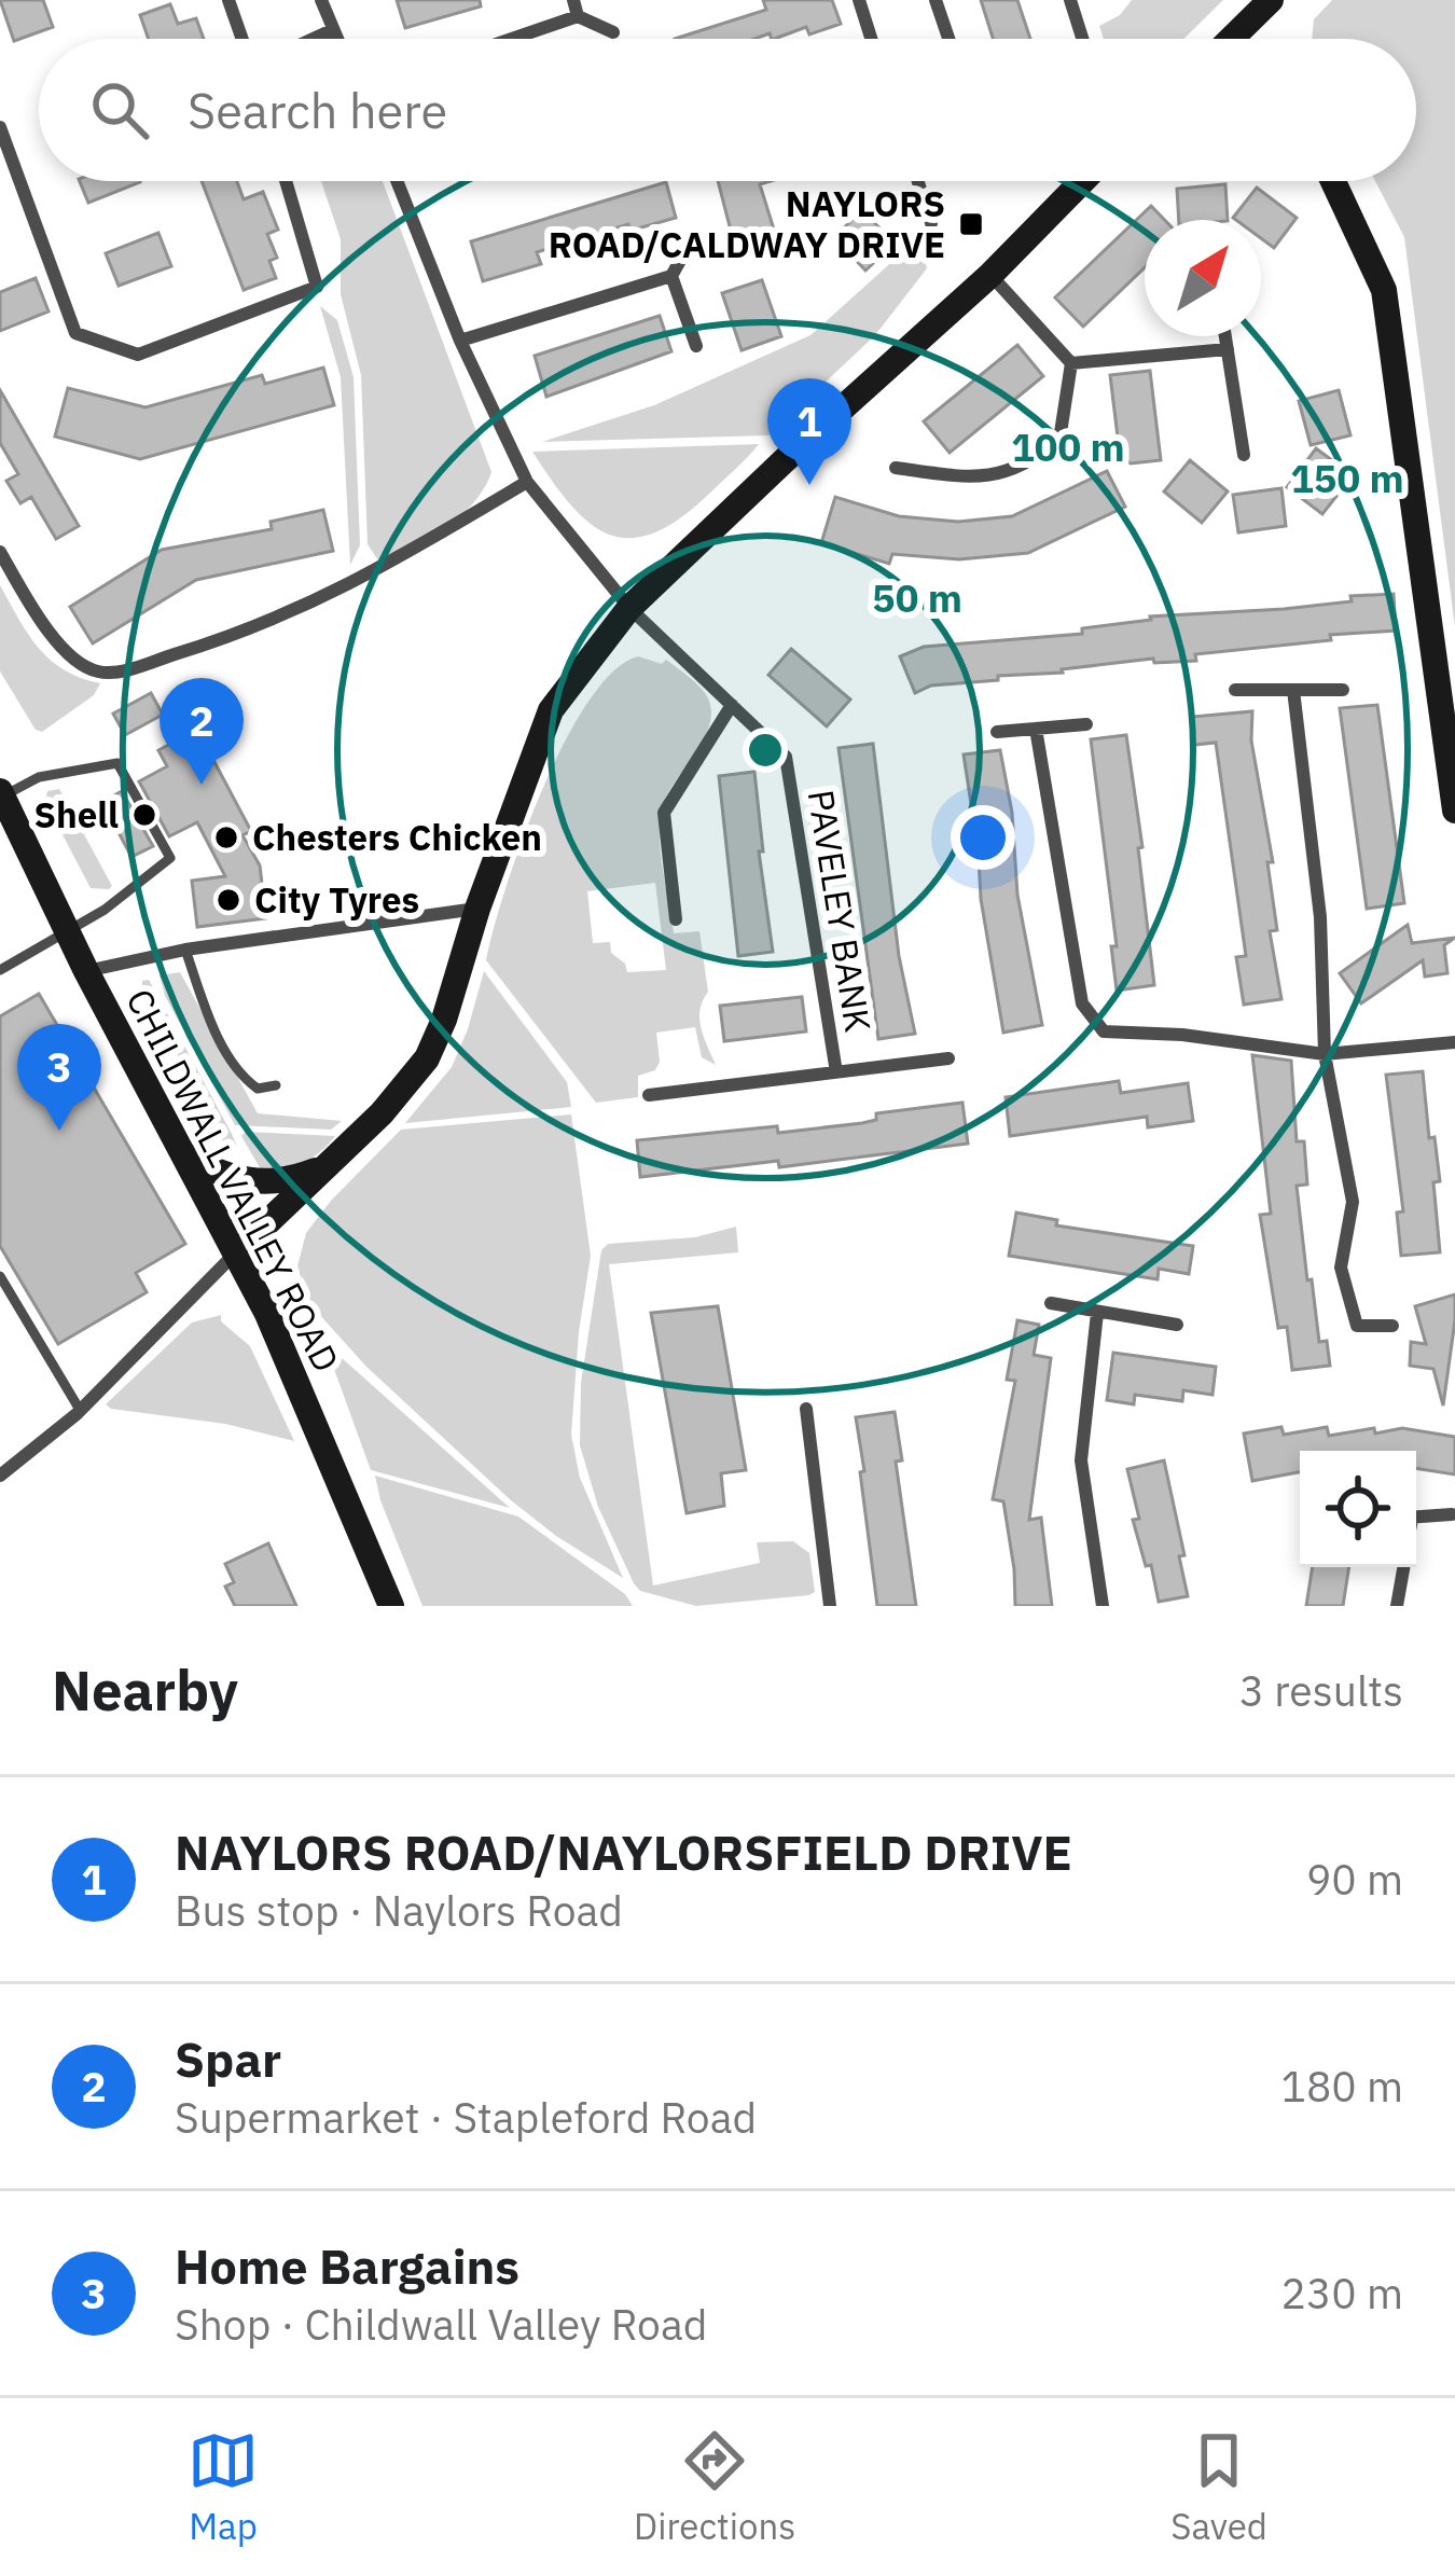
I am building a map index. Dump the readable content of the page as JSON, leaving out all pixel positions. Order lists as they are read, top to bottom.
{
  "streets": {
    "street": ["PAVELEY BANK", "CHILDWALL VALLEY ROAD"]
  },
  "places": {
    "transit": ["NAYLORS ROAD/CALDWAY DRIVE"],
    "other": ["Shell", "Chesters Chicken", "City Tyres"]
  },
  "north": "top right",
  "page": {
    "search": "Search here",
    "pins": ["1", "2", "3"],
    "heading": ["Nearby", "3 results"],
    "list": [
      {
        "mark": "1",
        "name": "NAYLORS ROAD/NAYLORSFIELD DRIVE",
        "note": "Bus stop · Naylors Road",
        "value": "90 m"
      },
      {
        "mark": "2",
        "name": "Spar",
        "note": "Supermarket · Stapleford Road",
        "value": "180 m"
      },
      {
        "mark": "3",
        "name": "Home Bargains",
        "note": "Shop · Childwall Valley Road",
        "value": "230 m"
      }
    ],
    "nav": ["Map", "Directions", "Saved"]
  },
  "rings": ["100 m", "150 m", "50 m"]
}
